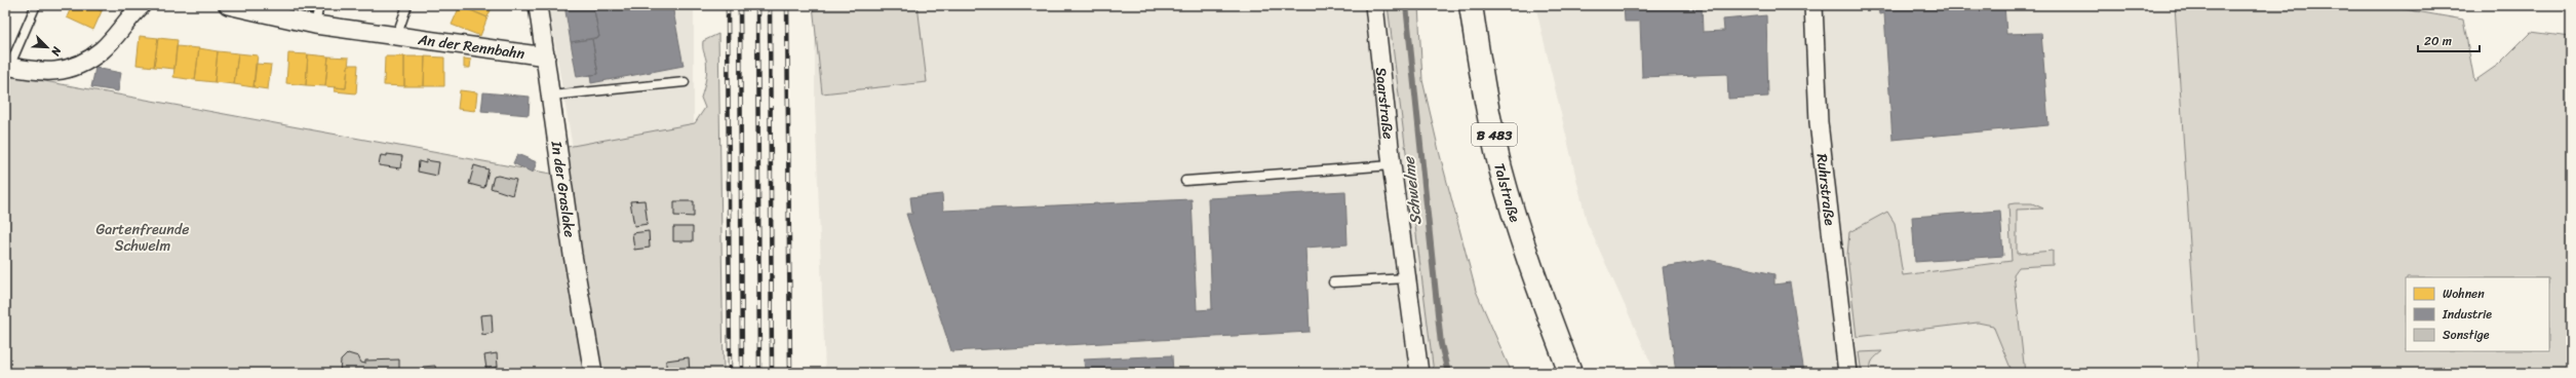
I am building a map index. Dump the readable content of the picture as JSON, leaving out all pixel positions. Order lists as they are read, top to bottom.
{
  "streets": {
    "main road": ["B 483", "Talstraße"],
    "street": [
      "An der Rennbahn",
      "Saarstraße",
      "In der Graslake",
      "Ruhrstraße"
    ]
  },
  "crossings": [
    ["An der Rennbahn", "In der Graslake"]
  ],
  "water": ["Schwelme"],
  "parks": ["Gartenfreunde Schwelm"],
  "legend": ["Wohnen", "Industrie", "Sonstige"],
  "scale_bar": "20 m",
  "north": "bottom right"
}
